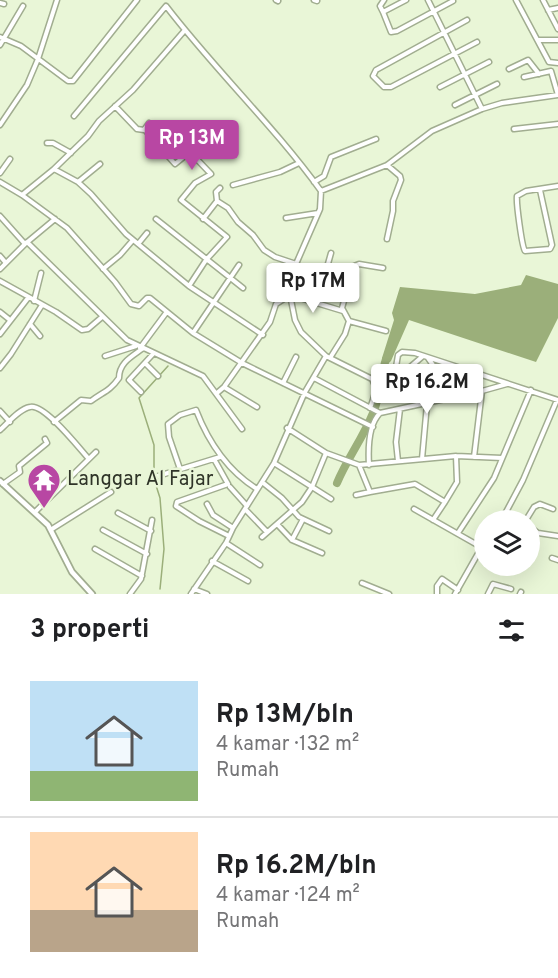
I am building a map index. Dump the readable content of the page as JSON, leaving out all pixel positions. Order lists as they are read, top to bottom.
{
  "places": {
    "temple": ["Langgar Al Fajar"]
  },
  "page": {
    "price": ["Rp 13M", "Rp 17M", "Rp 16.2M"],
    "heading": "3 properti",
    "list": [
      {
        "name": "Rp 13M/bln",
        "note": "4 kamar · 132 m² · Rumah"
      },
      {
        "name": "Rp 16.2M/bln",
        "note": "4 kamar · 124 m² · Rumah"
      }
    ]
  }
}
